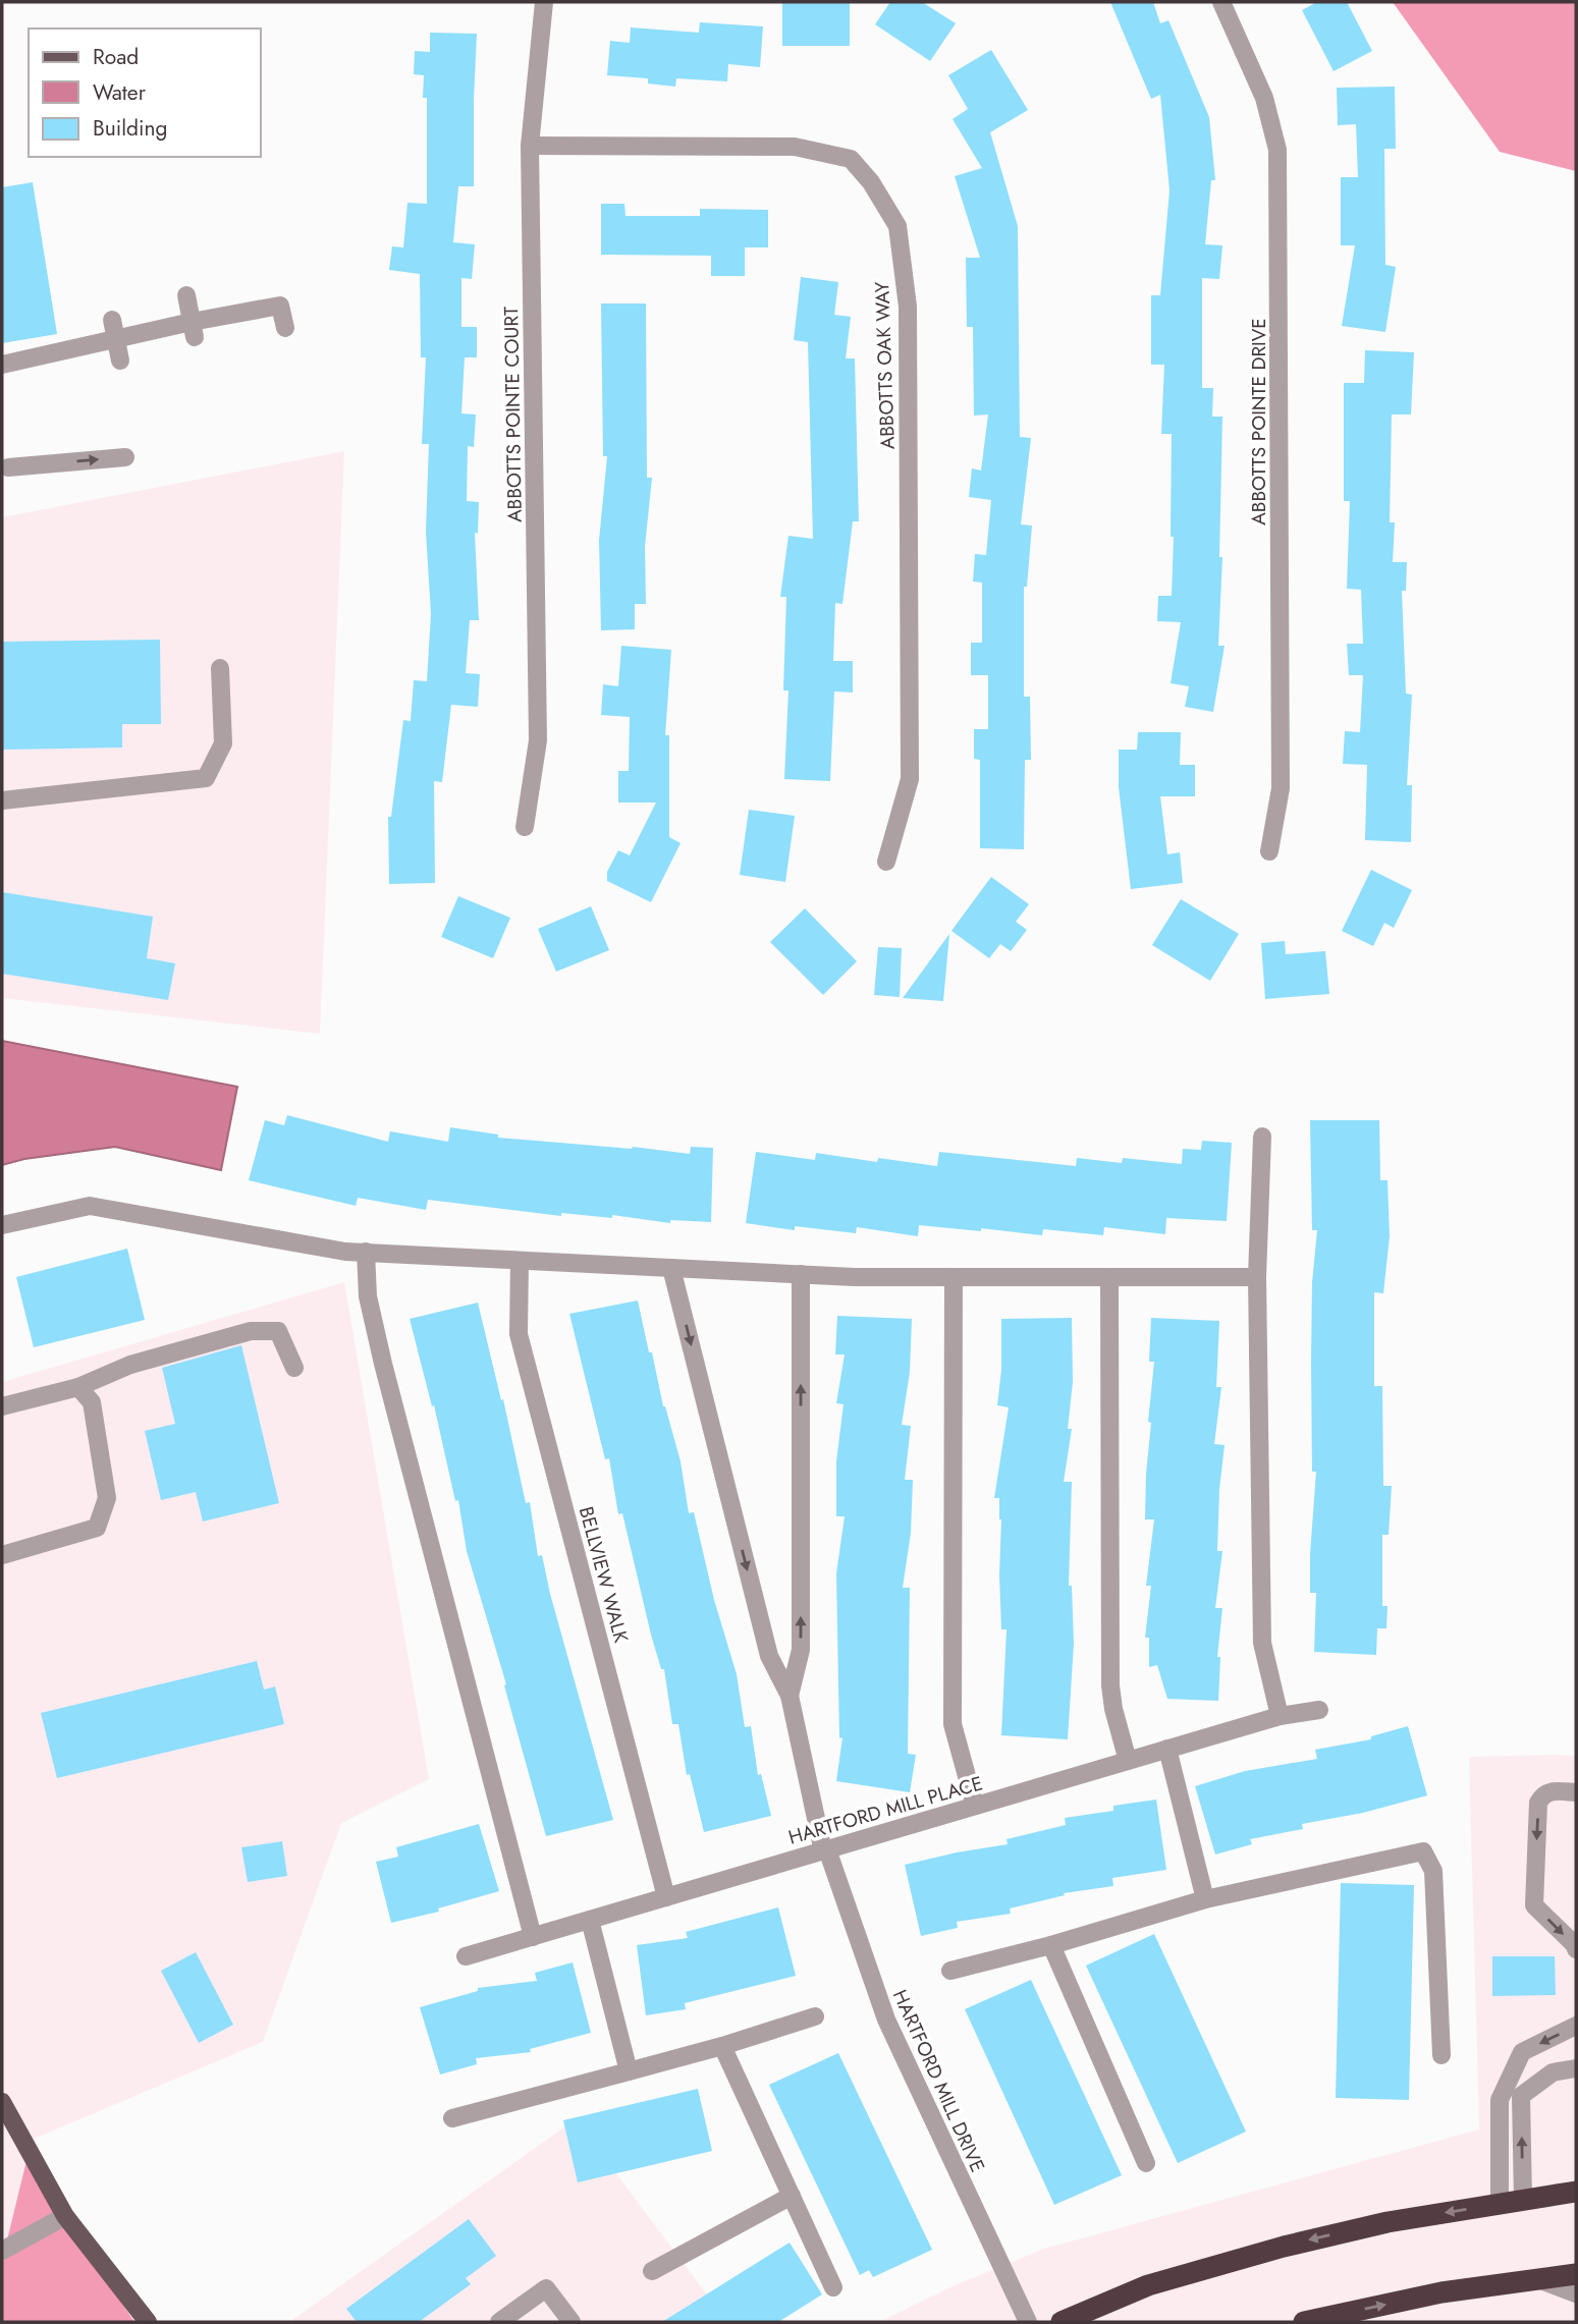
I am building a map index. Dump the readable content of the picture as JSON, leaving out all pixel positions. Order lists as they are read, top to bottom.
{
  "streets": {
    "street": [
      "ABBOTTS OAK WAY",
      "ABBOTTS POINTE COURT",
      "ABBOTTS POINTE DRIVE",
      "BELLVIEW WALK",
      "HARTFORD MILL PLACE",
      "HARTFORD MILL DRIVE"
    ]
  },
  "crossings": [
    ["ABBOTTS OAK WAY", "ABBOTTS POINTE COURT"],
    ["BELLVIEW WALK", "HARTFORD MILL PLACE"],
    ["HARTFORD MILL PLACE", "HARTFORD MILL DRIVE"]
  ],
  "legend": ["Road", "Water", "Building"]
}
